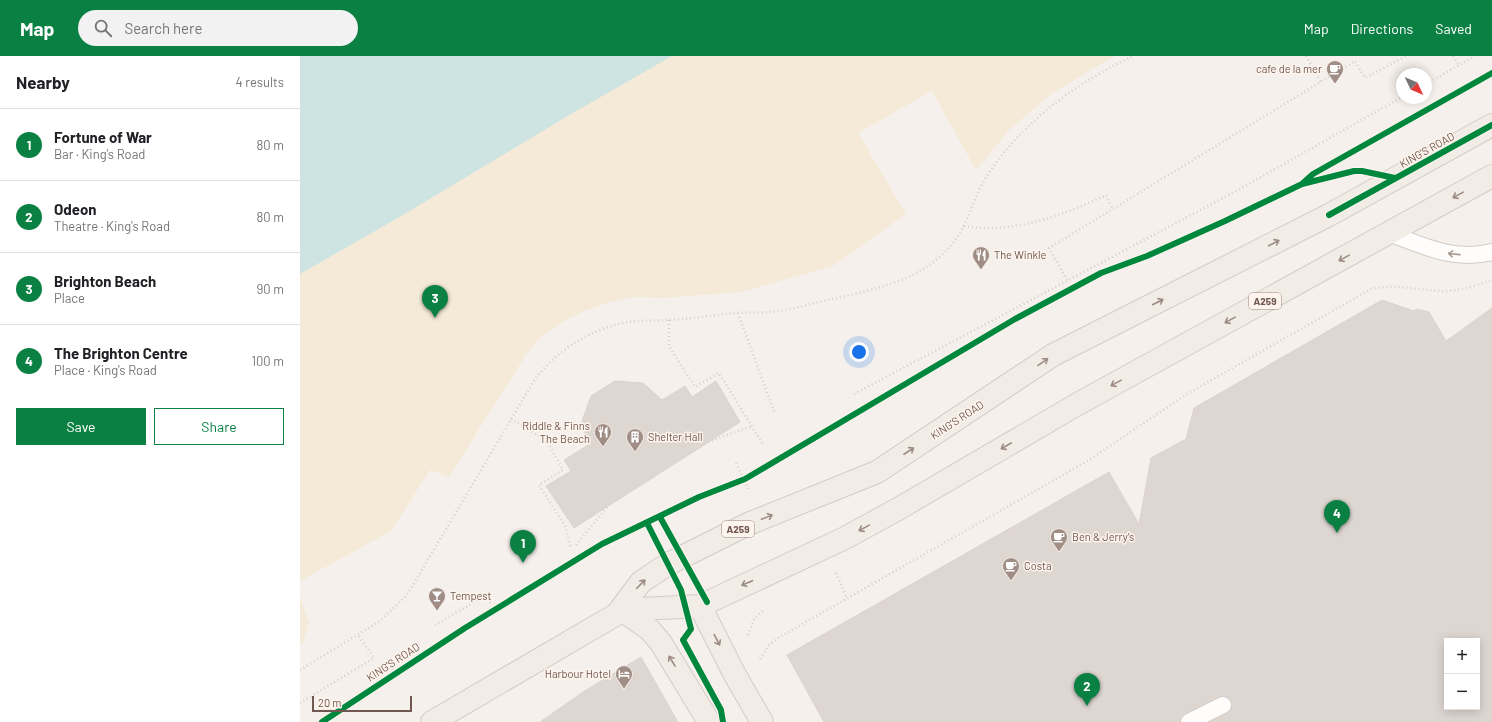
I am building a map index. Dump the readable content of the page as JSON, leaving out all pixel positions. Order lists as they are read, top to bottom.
{
  "streets": {
    "main road": ["KING'S ROAD", "A259"]
  },
  "places": {
    "cafe": ["cafe de la mer", "Ben & Jerry's", "Costa"],
    "restaurant": ["The Winkle", "Riddle & Finns The Beach"],
    "building": ["Shelter Hall"],
    "bar": ["Tempest"],
    "hotel": ["Harbour Hotel"]
  },
  "scale_bar": "20 m",
  "north": "bottom right",
  "page": {
    "header": "Map",
    "search": "Search here",
    "nav": ["Map", "Directions", "Saved"],
    "heading": ["Nearby", "4 results"],
    "list": [
      {
        "mark": "1",
        "name": "Fortune of War",
        "note": "Bar · King's Road",
        "value": "80 m"
      },
      {
        "mark": "2",
        "name": "Odeon",
        "note": "Theatre · King's Road",
        "value": "80 m"
      },
      {
        "mark": "3",
        "name": "Brighton Beach",
        "note": "Place",
        "value": "90 m"
      },
      {
        "mark": "4",
        "name": "The Brighton Centre",
        "note": "Place · King's Road",
        "value": "100 m"
      }
    ],
    "pins": [
      "3",
      "4",
      "1",
      "2"
    ],
    "buttons": ["Save", "Share"],
    "map_buttons": ["+", "−"],
    "scale": "20 m"
  }
}
